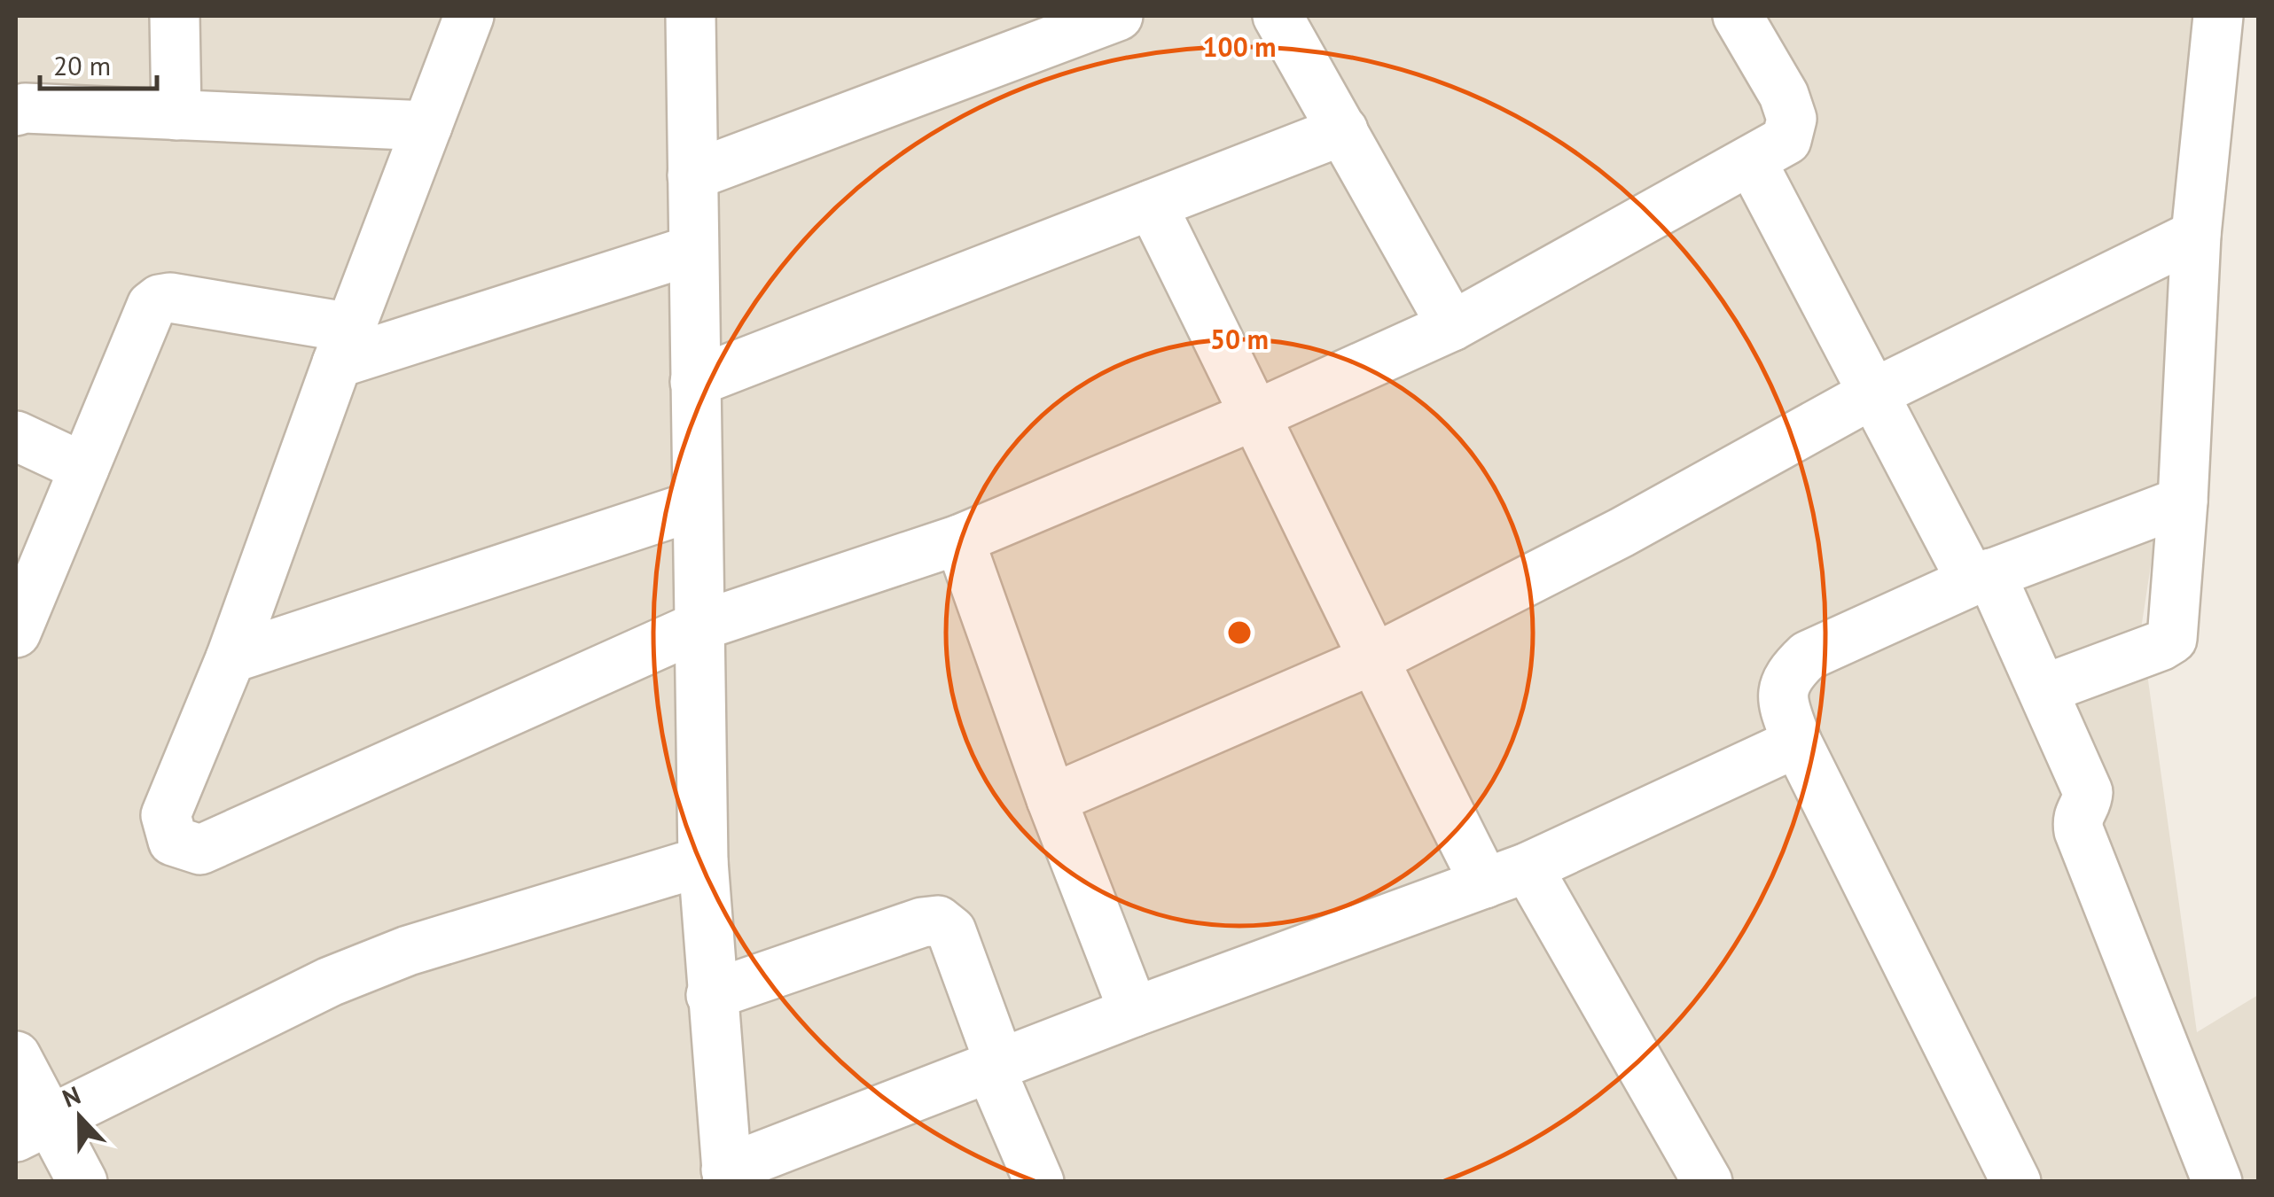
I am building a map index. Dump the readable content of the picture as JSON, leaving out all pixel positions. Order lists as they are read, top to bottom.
{
  "scale_bar": "20 m",
  "north": "top",
  "rings": ["100 m", "50 m"]
}
